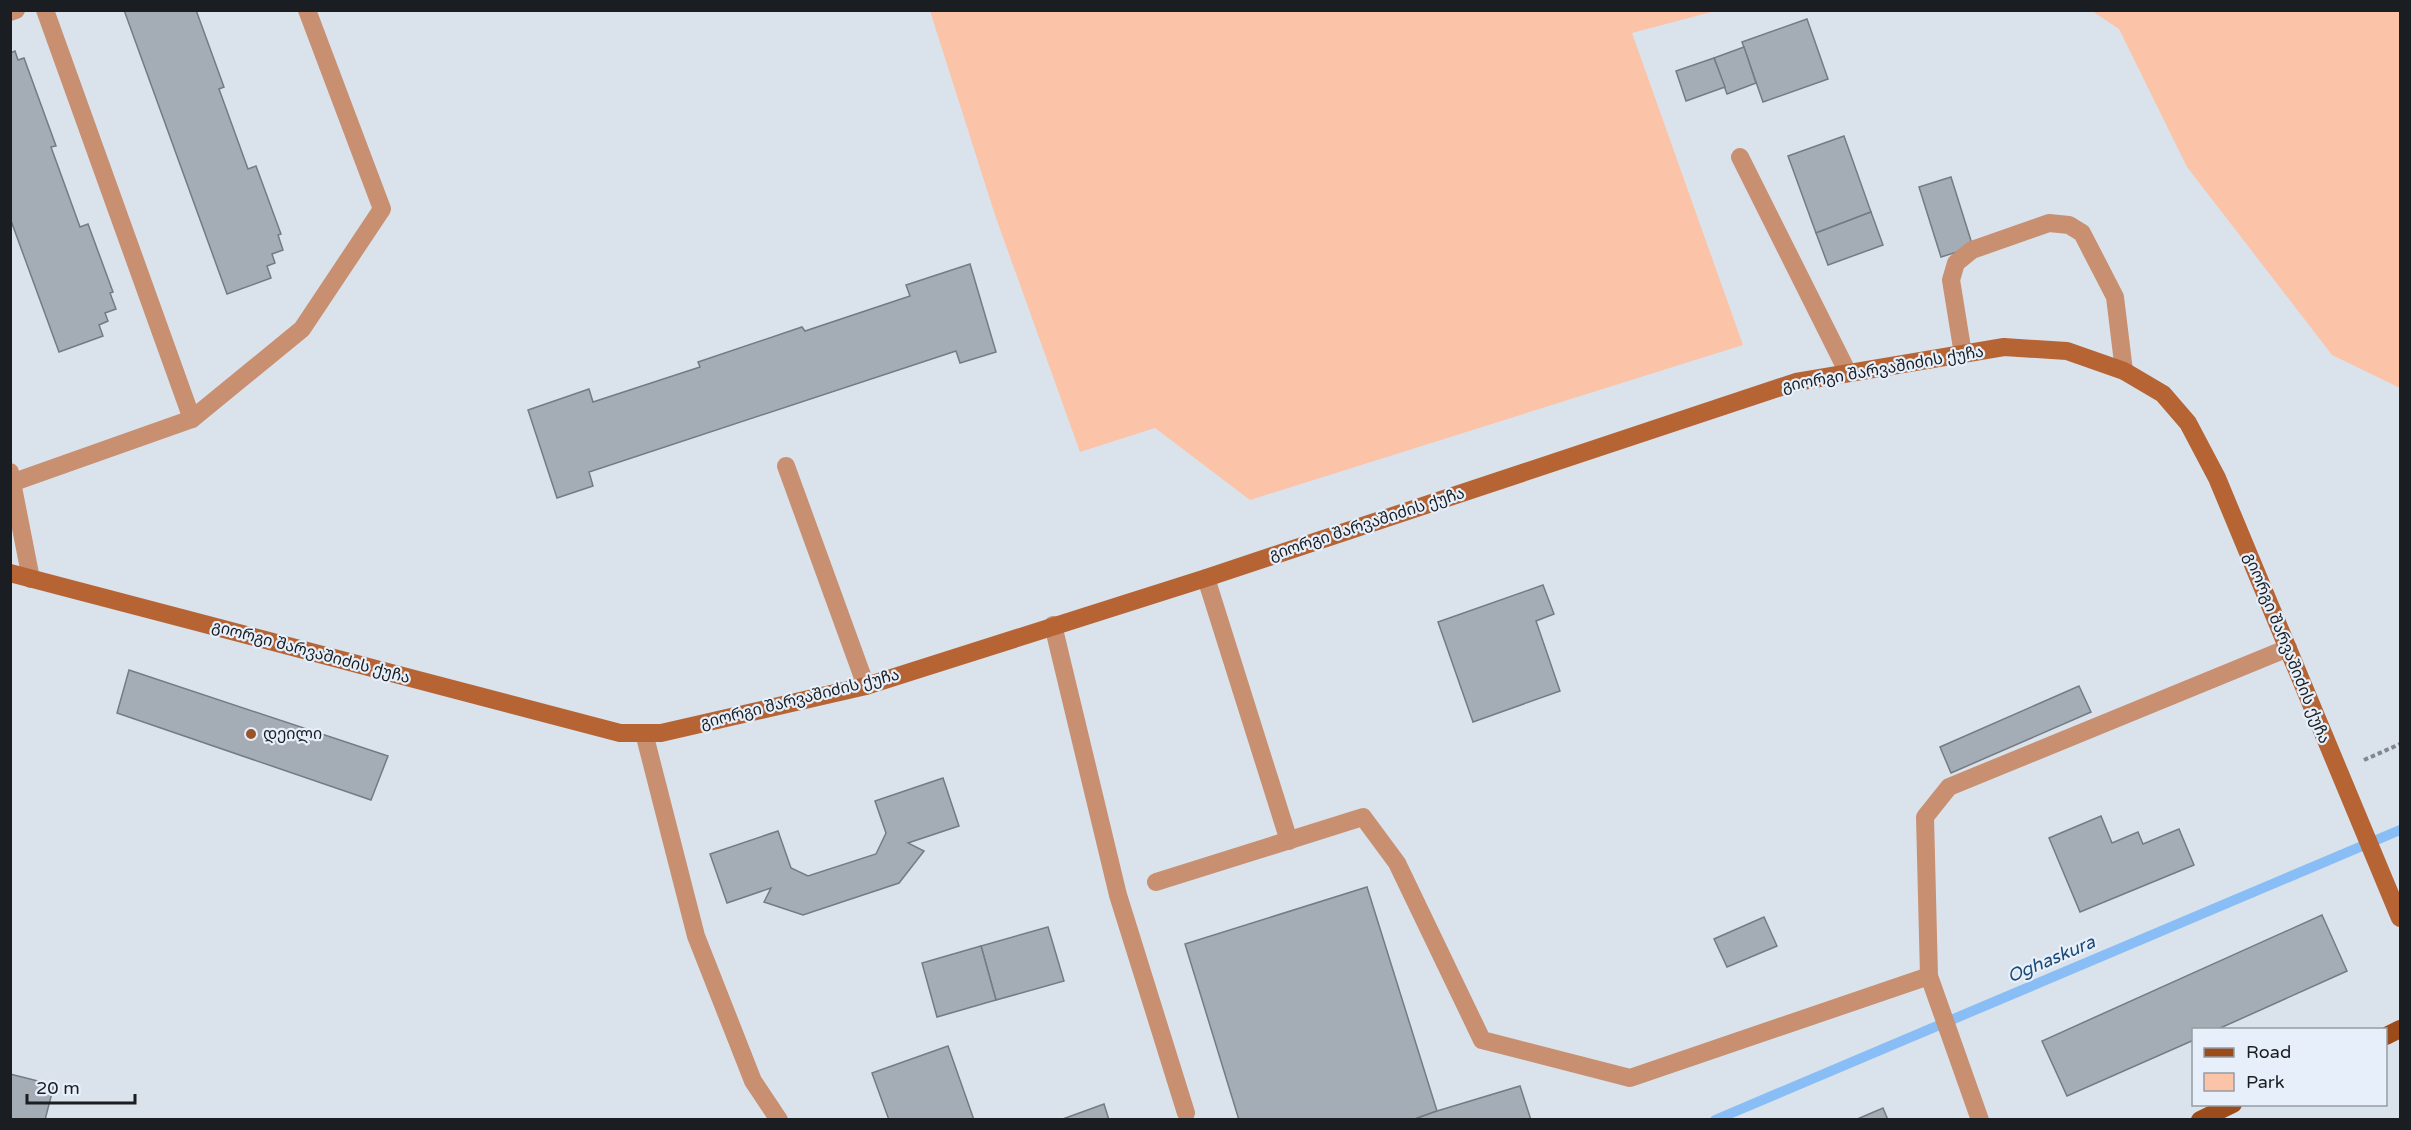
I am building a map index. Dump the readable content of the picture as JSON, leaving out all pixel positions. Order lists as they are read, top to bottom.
{
  "streets": {
    "street": ["გიორგი შარვაშიძის ქუჩა"]
  },
  "water": ["Oghaskura"],
  "places": ["დეილი"],
  "legend": ["Road", "Park"],
  "scale_bar": "20 m"
}
